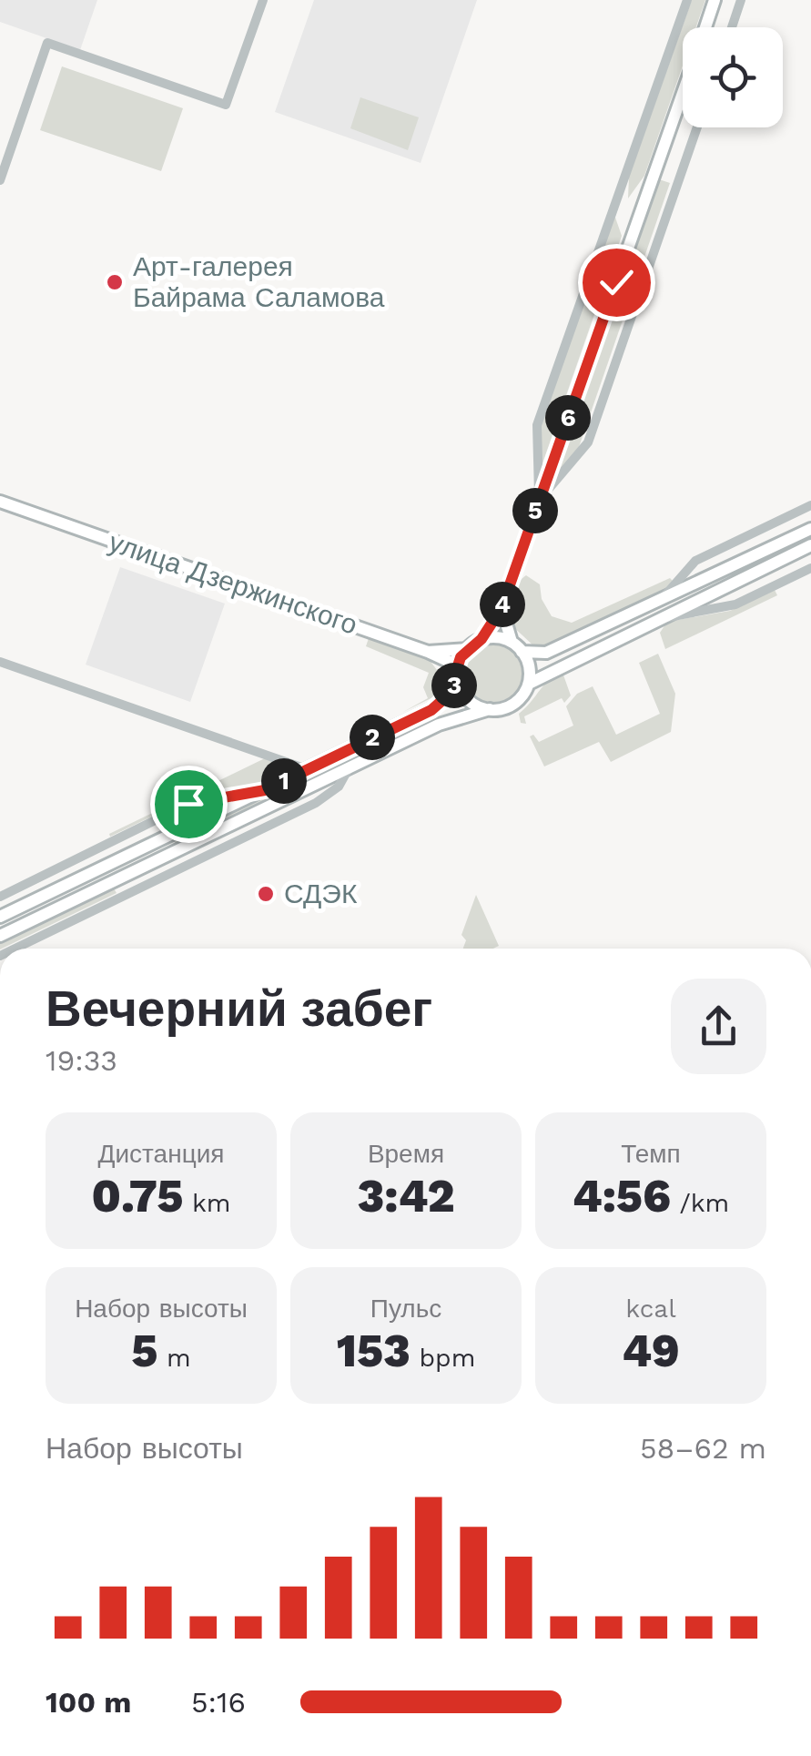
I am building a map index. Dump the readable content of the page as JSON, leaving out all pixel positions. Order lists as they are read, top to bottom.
{
  "streets": {
    "main road": ["улица Дзержинского"]
  },
  "places": ["Арт-галерея Байрама Саламова", "СДЭК"],
  "page": {
    "pins": [
      "6",
      "5",
      "4",
      "3",
      "2",
      "1"
    ],
    "heading": ["Вечерний забег", "19:33"],
    "stats": [
      ["Дистанция", "0.75 km"],
      ["Время", "3:42"],
      ["Темп", "4:56 /km"],
      ["Набор высоты", "5 m"],
      ["Пульс", "153 bpm"],
      ["kcal", "49"]
    ],
    "chart": ["Набор высоты", "58–62 m"],
    "list": [
      {
        "name": "100 m",
        "note": "5:16"
      }
    ]
  }
}
